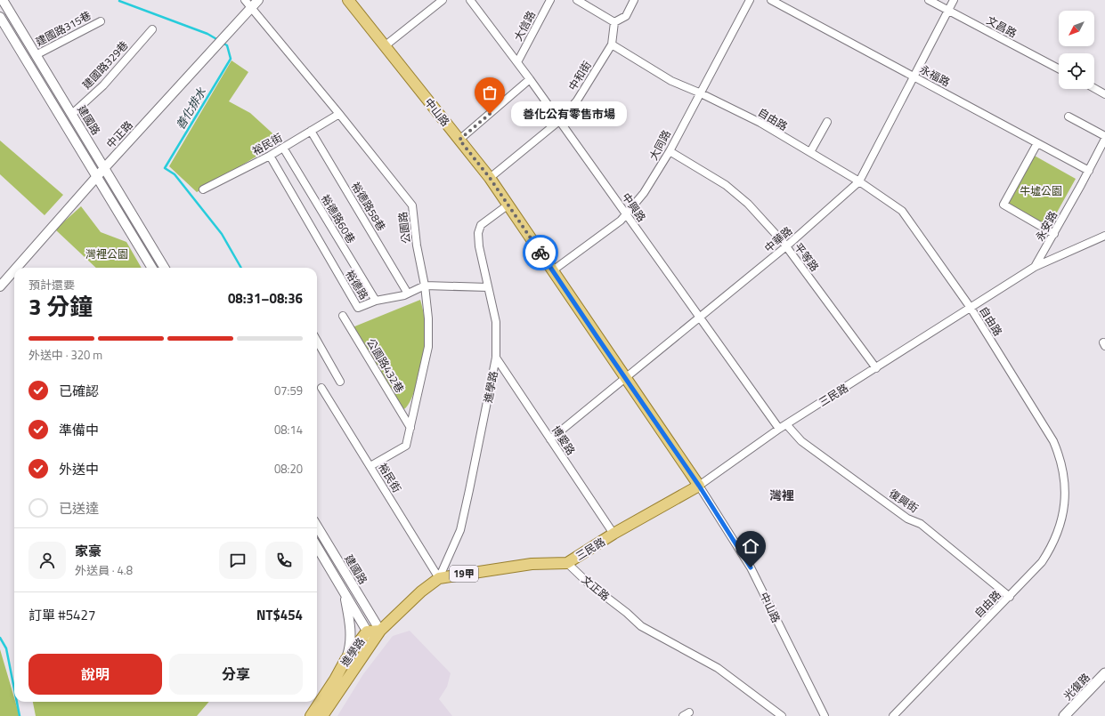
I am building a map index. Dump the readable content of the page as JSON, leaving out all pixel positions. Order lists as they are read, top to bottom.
{
  "streets": {
    "main road": [
      "中山路",
      "進學路",
      "三民路",
      "19甲",
      "光復路"
    ],
    "street": [
      "大信路",
      "文昌路",
      "建國路315巷",
      "建國路329巷",
      "中和街",
      "永福路",
      "自由路",
      "建國路",
      "中正路",
      "裕民街",
      "大同路",
      "裕德路58巷",
      "中興路",
      "裕德路60巷",
      "永安路",
      "公園路",
      "中華路",
      "平等路",
      "裕德路",
      "公園路432巷",
      "博愛路",
      "復興街",
      "文正路"
    ]
  },
  "crossings": [
    ["大信路", "中興路"],
    ["文昌路", "中華路"],
    ["建國路315巷", "建國路"],
    ["建國路329巷", "建國路"],
    ["中和街", "中山路"],
    ["中和街", "自由路"],
    ["中和街", "中興路"],
    ["永福路", "永安路"],
    ["永福路", "中華路"],
    ["中山路", "大同路"],
    ["中山路", "中華路"],
    ["中山路", "進學路"],
    ["中山路", "三民路"],
    ["自由路", "大同路"],
    ["自由路", "中華路"],
    ["自由路", "三民路"],
    ["自由路", "復興街"],
    ["建國路", "中正路"],
    ["建國路", "進學路"],
    ["建國路", "19甲"],
    ["中正路", "公園路"],
    ["裕民街", "裕德路58巷"],
    ["裕民街", "裕德路60巷"],
    ["裕民街", "公園路"],
    ["裕民街", "裕德路"],
    ["裕民街", "進學路"],
    ["裕民街", "19甲"],
    ["大同路", "中興路"],
    ["大同路", "平等路"],
    ["裕德路58巷", "裕德路"],
    ["中興路", "中華路"],
    ["中興路", "三民路"],
    ["裕德路60巷", "裕德路"],
    ["永安路", "三民路"],
    ["公園路", "裕德路"],
    ["公園路", "公園路432巷"],
    ["中華路", "平等路"],
    ["中華路", "博愛路"],
    ["平等路", "三民路"],
    ["裕德路", "進學路"],
    ["進學路", "博愛路"],
    ["進學路", "19甲"],
    ["三民路", "博愛路"],
    ["三民路", "復興街"],
    ["三民路", "19甲"],
    ["三民路", "文正路"],
    ["19甲", "文正路"]
  ],
  "districts": ["灣裡"],
  "water": ["善化排水"],
  "parks": ["牛墟公園", "灣裡公園"],
  "places": ["善化公有零售市場"],
  "north": "bottom left",
  "page": {
    "bubble": "善化公有零售市場",
    "heading": ["3 分鐘", "預計還要", "08:31–08:36"],
    "panel": [
      "家豪",
      "外送員 · 4.8",
      "訂單 #5427",
      "NT$454"
    ],
    "bar": "外送中 · 320 m",
    "list": [
      ["已確認", "07:59"],
      ["準備中", "08:14"],
      ["外送中", "08:20"],
      "已送達"
    ],
    "buttons": ["說明", "分享"]
  }
}
